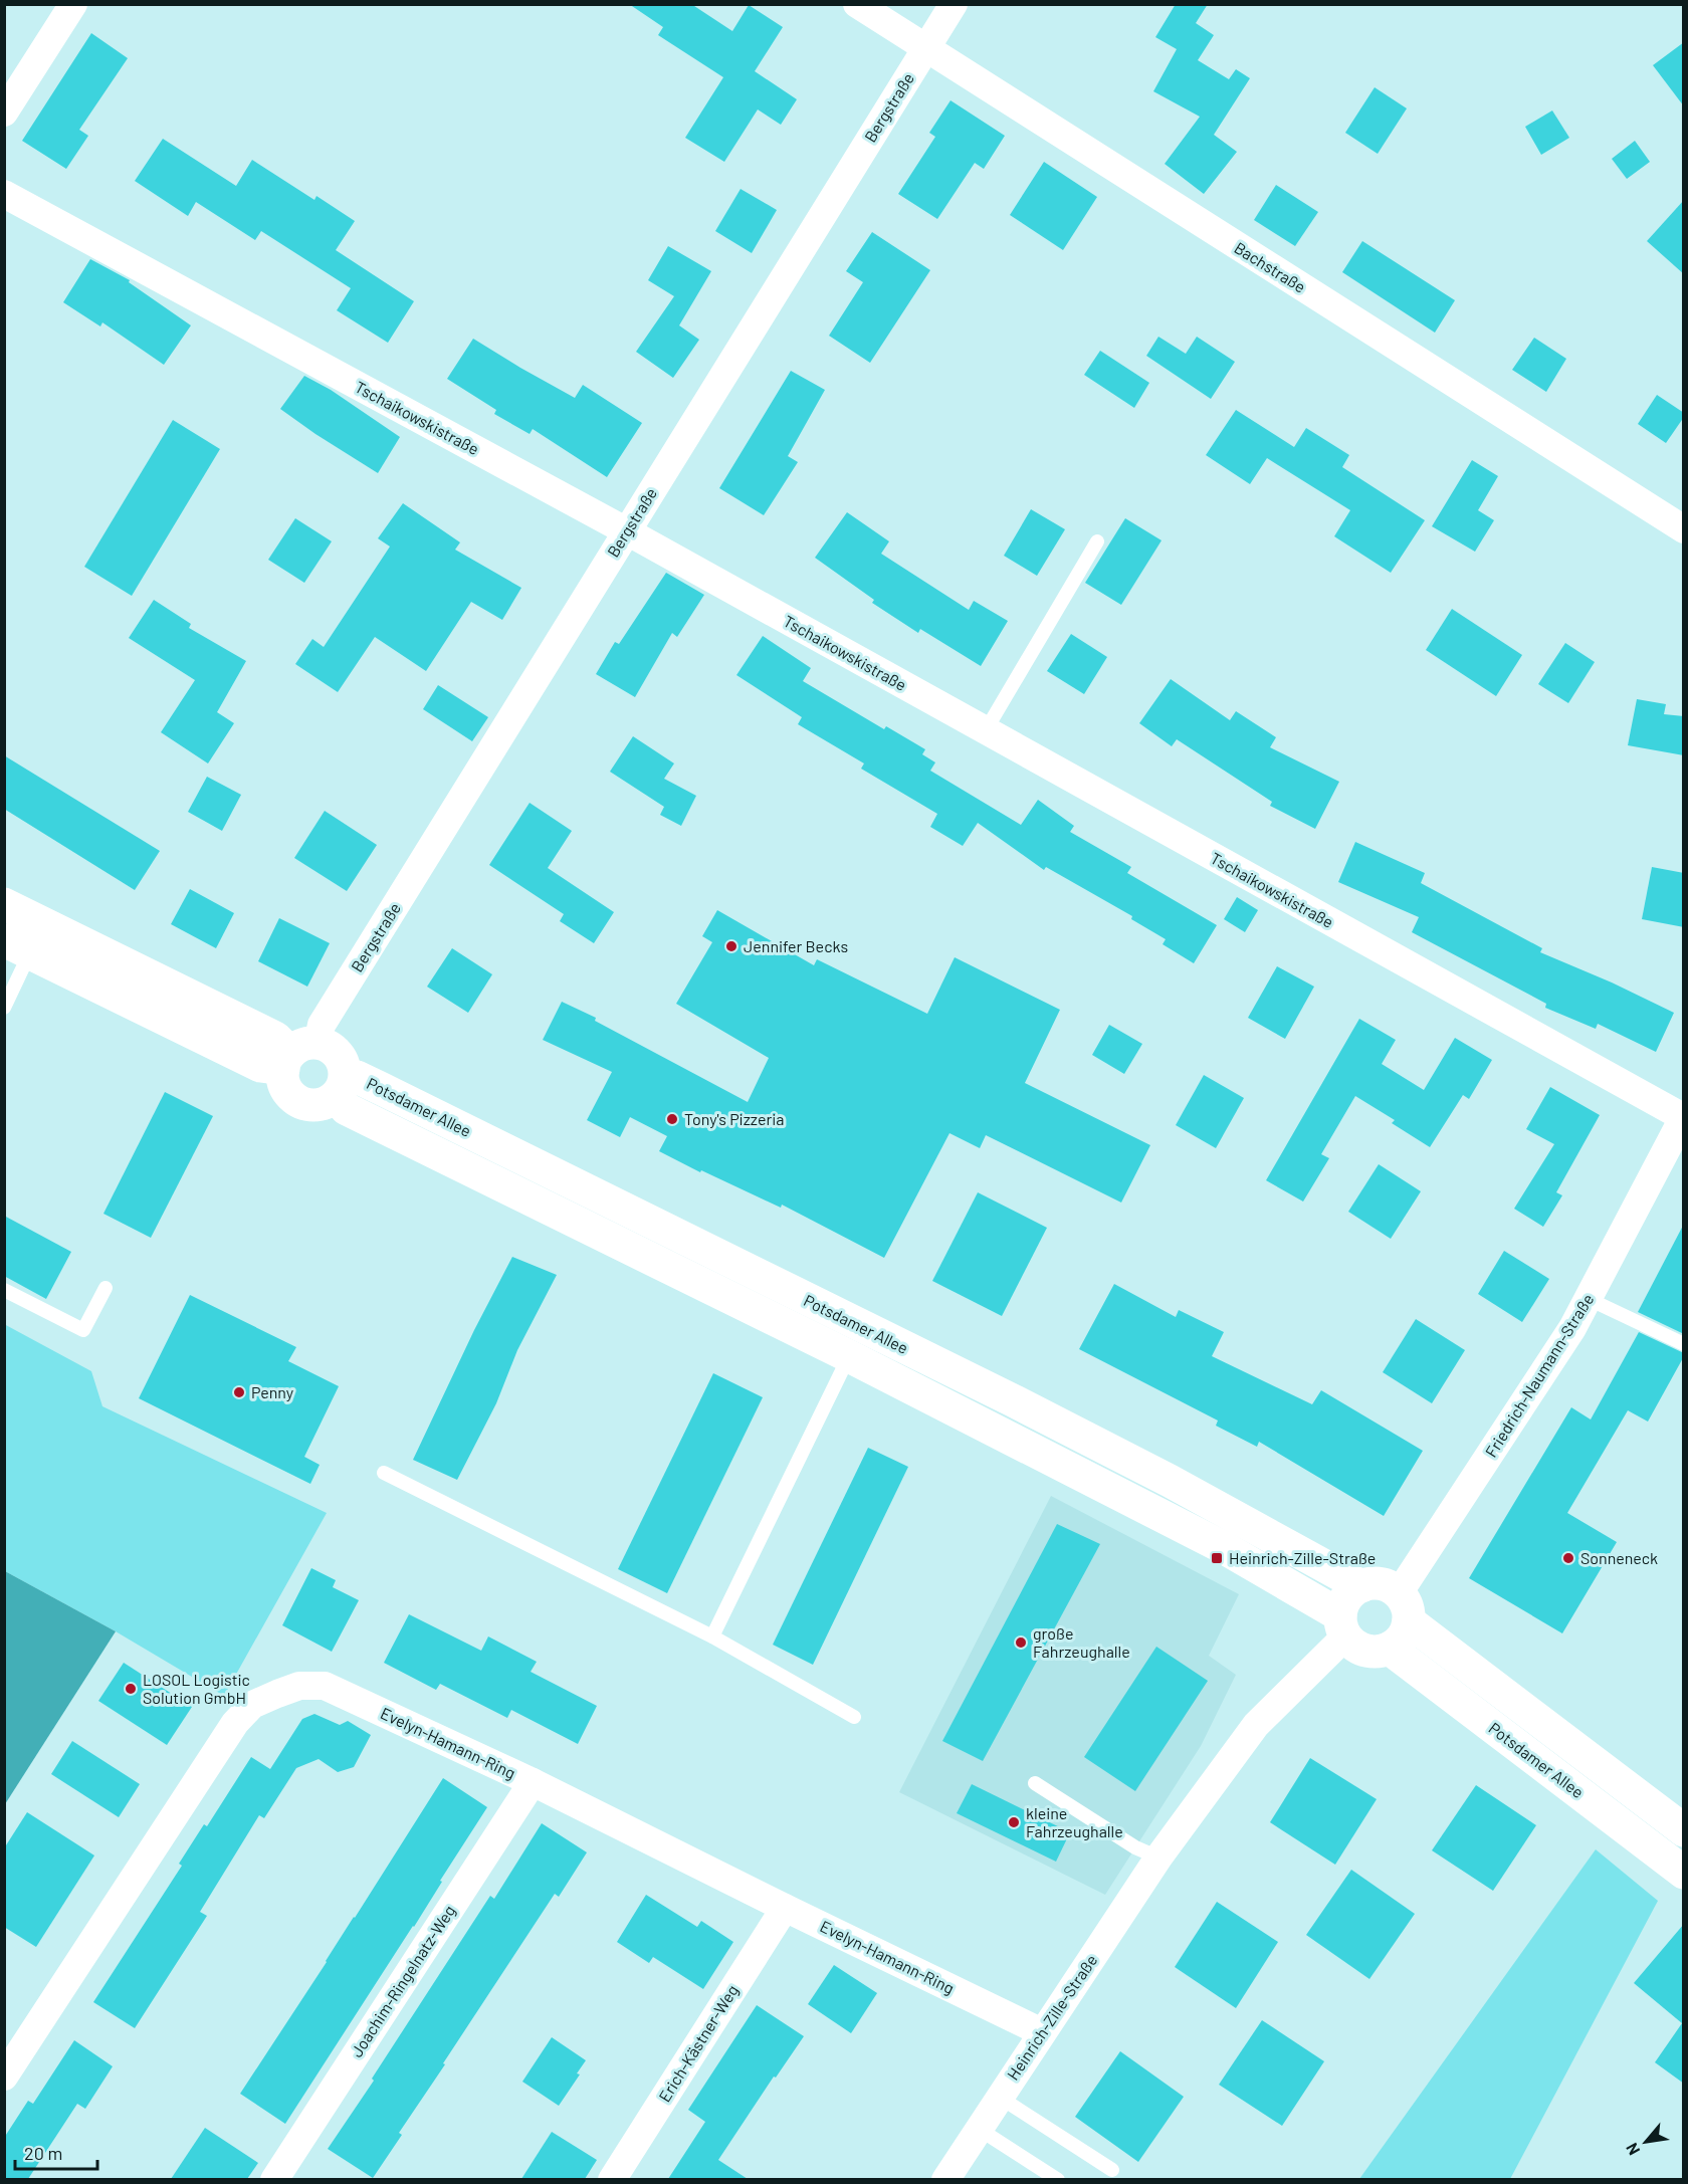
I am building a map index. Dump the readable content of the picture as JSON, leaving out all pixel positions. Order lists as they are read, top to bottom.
{
  "streets": {
    "street": [
      "Bergstraße",
      "Bachstraße",
      "Tschaikowskistraße",
      "Potsdamer Allee",
      "Friedrich-Naumann-Straße",
      "Evelyn-Hamann-Ring",
      "Joachim-Ringelnatz-Weg",
      "Heinrich-Zille-Straße",
      "Erich-Kästner-Weg"
    ]
  },
  "crossings": [
    ["Bergstraße", "Bachstraße"],
    ["Bergstraße", "Tschaikowskistraße"],
    ["Bergstraße", "Potsdamer Allee"],
    ["Tschaikowskistraße", "Friedrich-Naumann-Straße"],
    ["Potsdamer Allee", "Friedrich-Naumann-Straße"],
    ["Potsdamer Allee", "Heinrich-Zille-Straße"],
    ["Friedrich-Naumann-Straße", "Heinrich-Zille-Straße"],
    ["Evelyn-Hamann-Ring", "Joachim-Ringelnatz-Weg"],
    ["Evelyn-Hamann-Ring", "Heinrich-Zille-Straße"],
    ["Evelyn-Hamann-Ring", "Erich-Kästner-Weg"]
  ],
  "places": {
    "other": [
      "Jennifer Becks",
      "Tony's Pizzeria",
      "Penny",
      "Sonneneck",
      "große Fahrzeughalle",
      "LOSOL Logistic Solution GmbH",
      "kleine Fahrzeughalle"
    ],
    "transit": ["Heinrich-Zille-Straße"]
  },
  "scale_bar": "20 m",
  "north": "bottom left"
}
